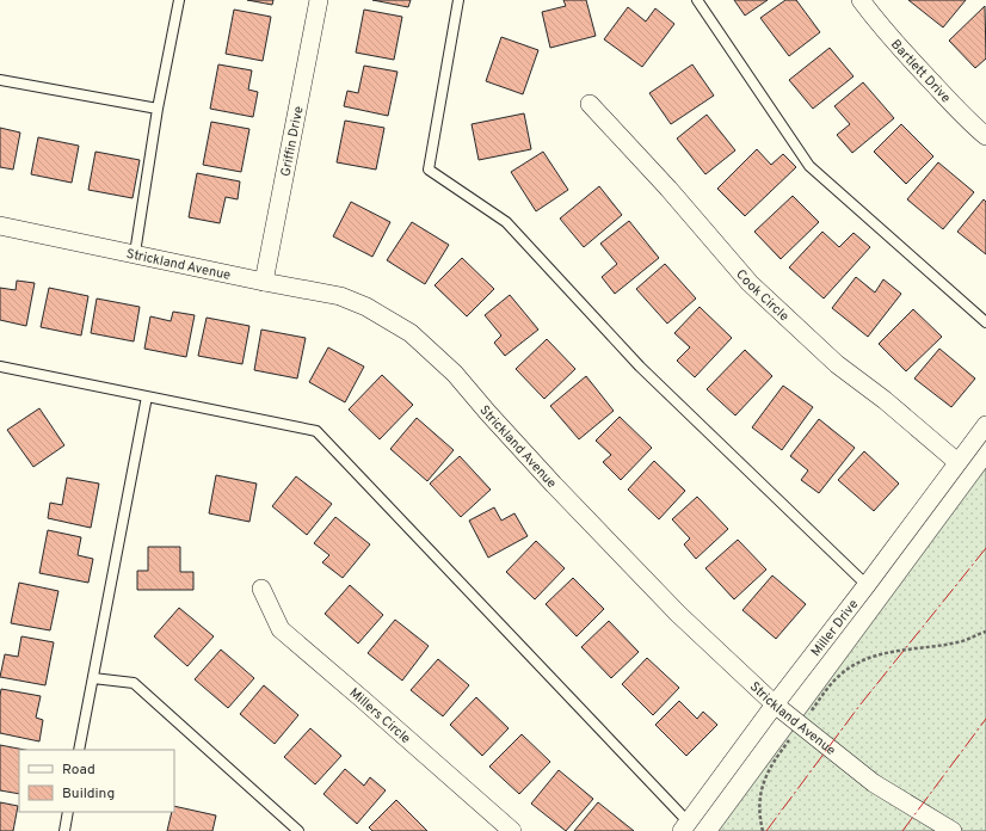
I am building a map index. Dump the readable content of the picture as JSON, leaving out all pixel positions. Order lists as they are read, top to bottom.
{
  "streets": {
    "street": [
      "Bartlett Drive",
      "Griffin Drive",
      "Strickland Avenue",
      "Cook Circle",
      "Miller Drive",
      "Millers Circle"
    ]
  },
  "crossings": [
    ["Griffin Drive", "Strickland Avenue"],
    ["Strickland Avenue", "Miller Drive"],
    ["Cook Circle", "Miller Drive"]
  ],
  "legend": ["Road", "Building"]
}
